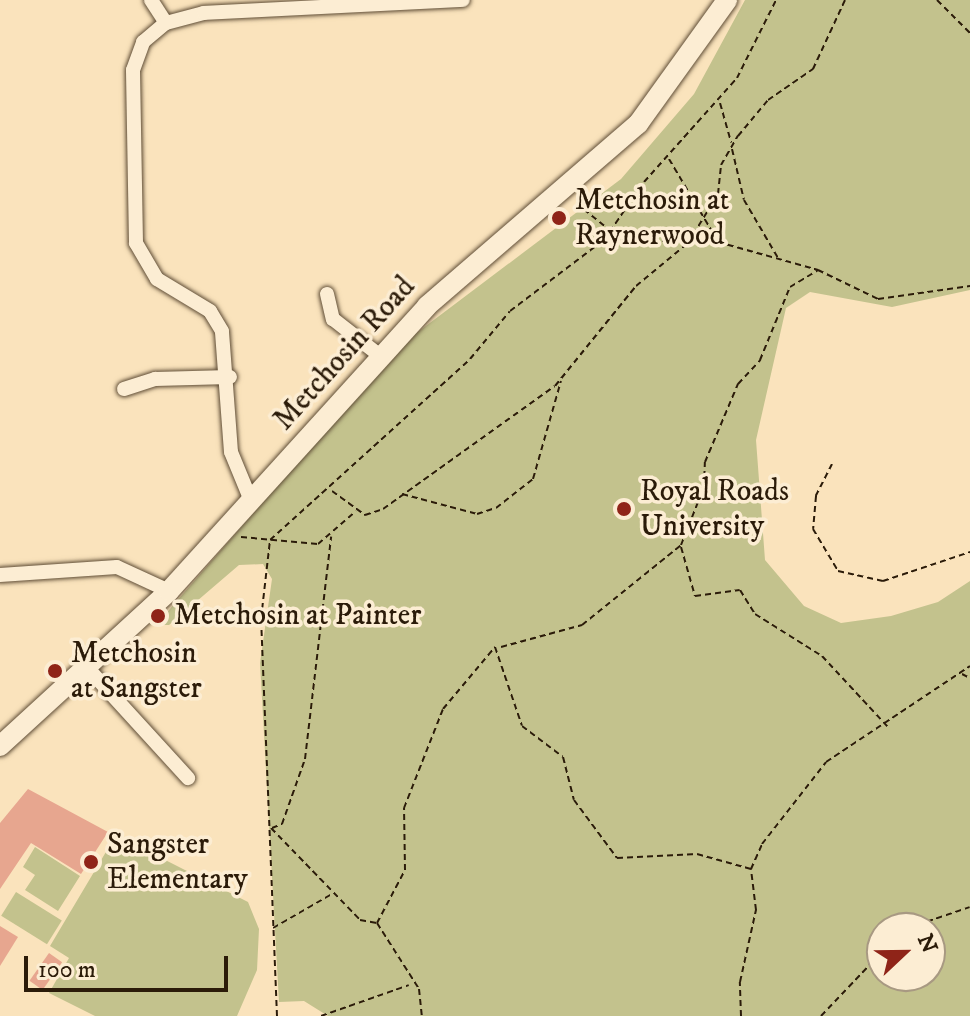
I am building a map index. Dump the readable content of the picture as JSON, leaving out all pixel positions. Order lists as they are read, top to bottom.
{
  "streets": {
    "main road": ["Metchosin Road"]
  },
  "places": [
    "Metchosin at Raynerwood",
    "Royal Roads University",
    "Metchosin at Painter",
    "Metchosin at Sangster",
    "Sangster Elementary"
  ],
  "scale_bar": "100 m",
  "north": "right"
}
